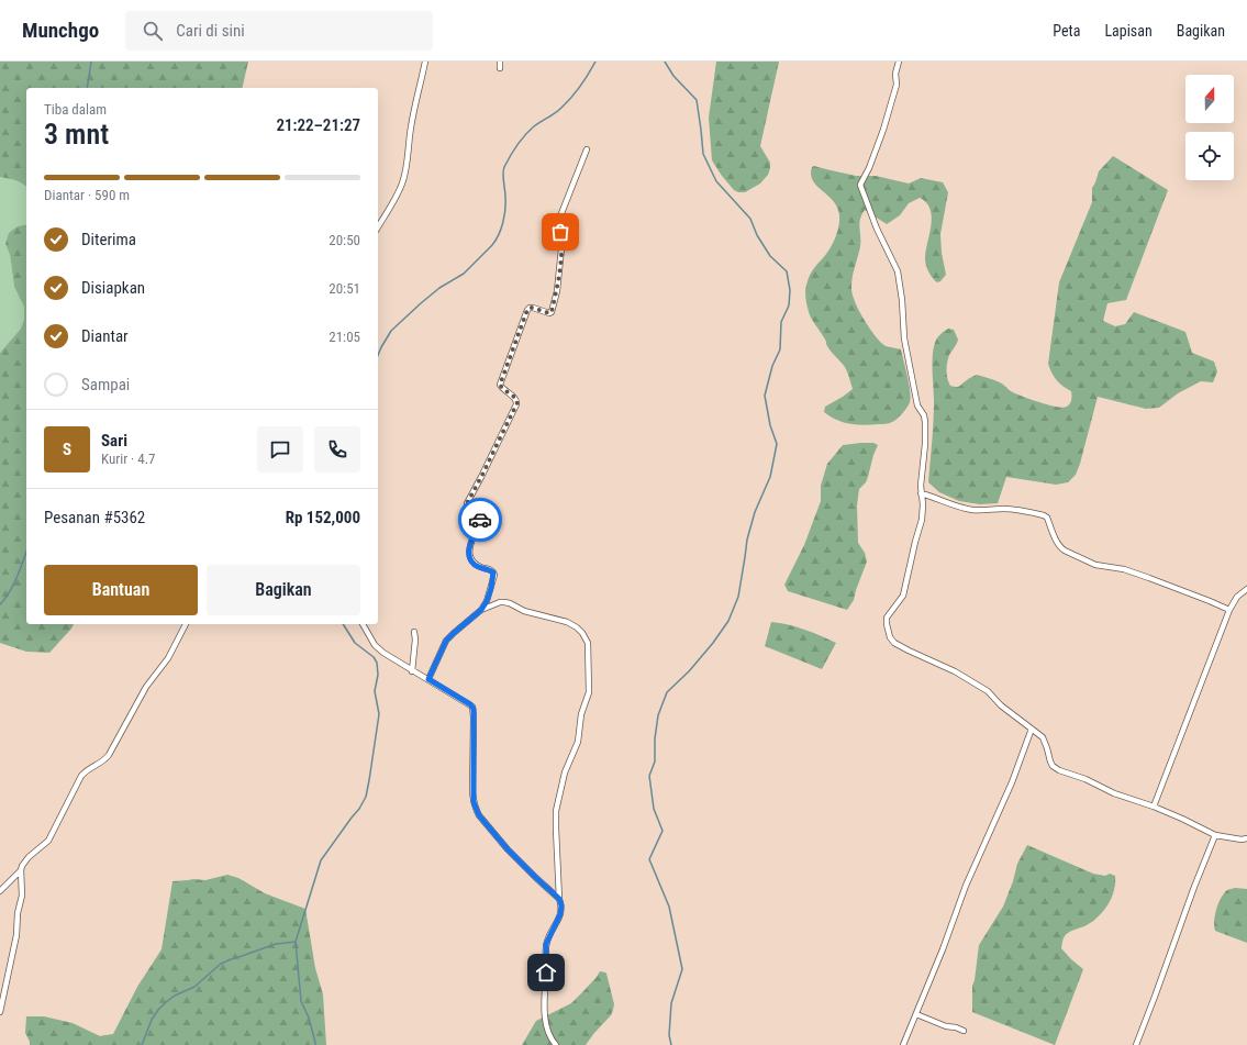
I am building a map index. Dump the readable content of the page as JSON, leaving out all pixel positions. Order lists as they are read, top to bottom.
{
  "north": "top",
  "page": {
    "header": "Munchgo",
    "search": "Cari di sini",
    "nav": ["Peta", "Lapisan", "Bagikan"],
    "heading": ["3 mnt", "Tiba dalam", "21:22–21:27"],
    "panel": [
      "Sari",
      "Kurir · 4.7",
      "Pesanan #5362",
      "Rp 152,000"
    ],
    "bar": "Diantar · 590 m",
    "list": [
      ["Diterima", "20:50"],
      ["Disiapkan", "20:51"],
      ["Diantar", "21:05"],
      "Sampai"
    ],
    "round": "S",
    "buttons": ["Bantuan", "Bagikan"]
  }
}
